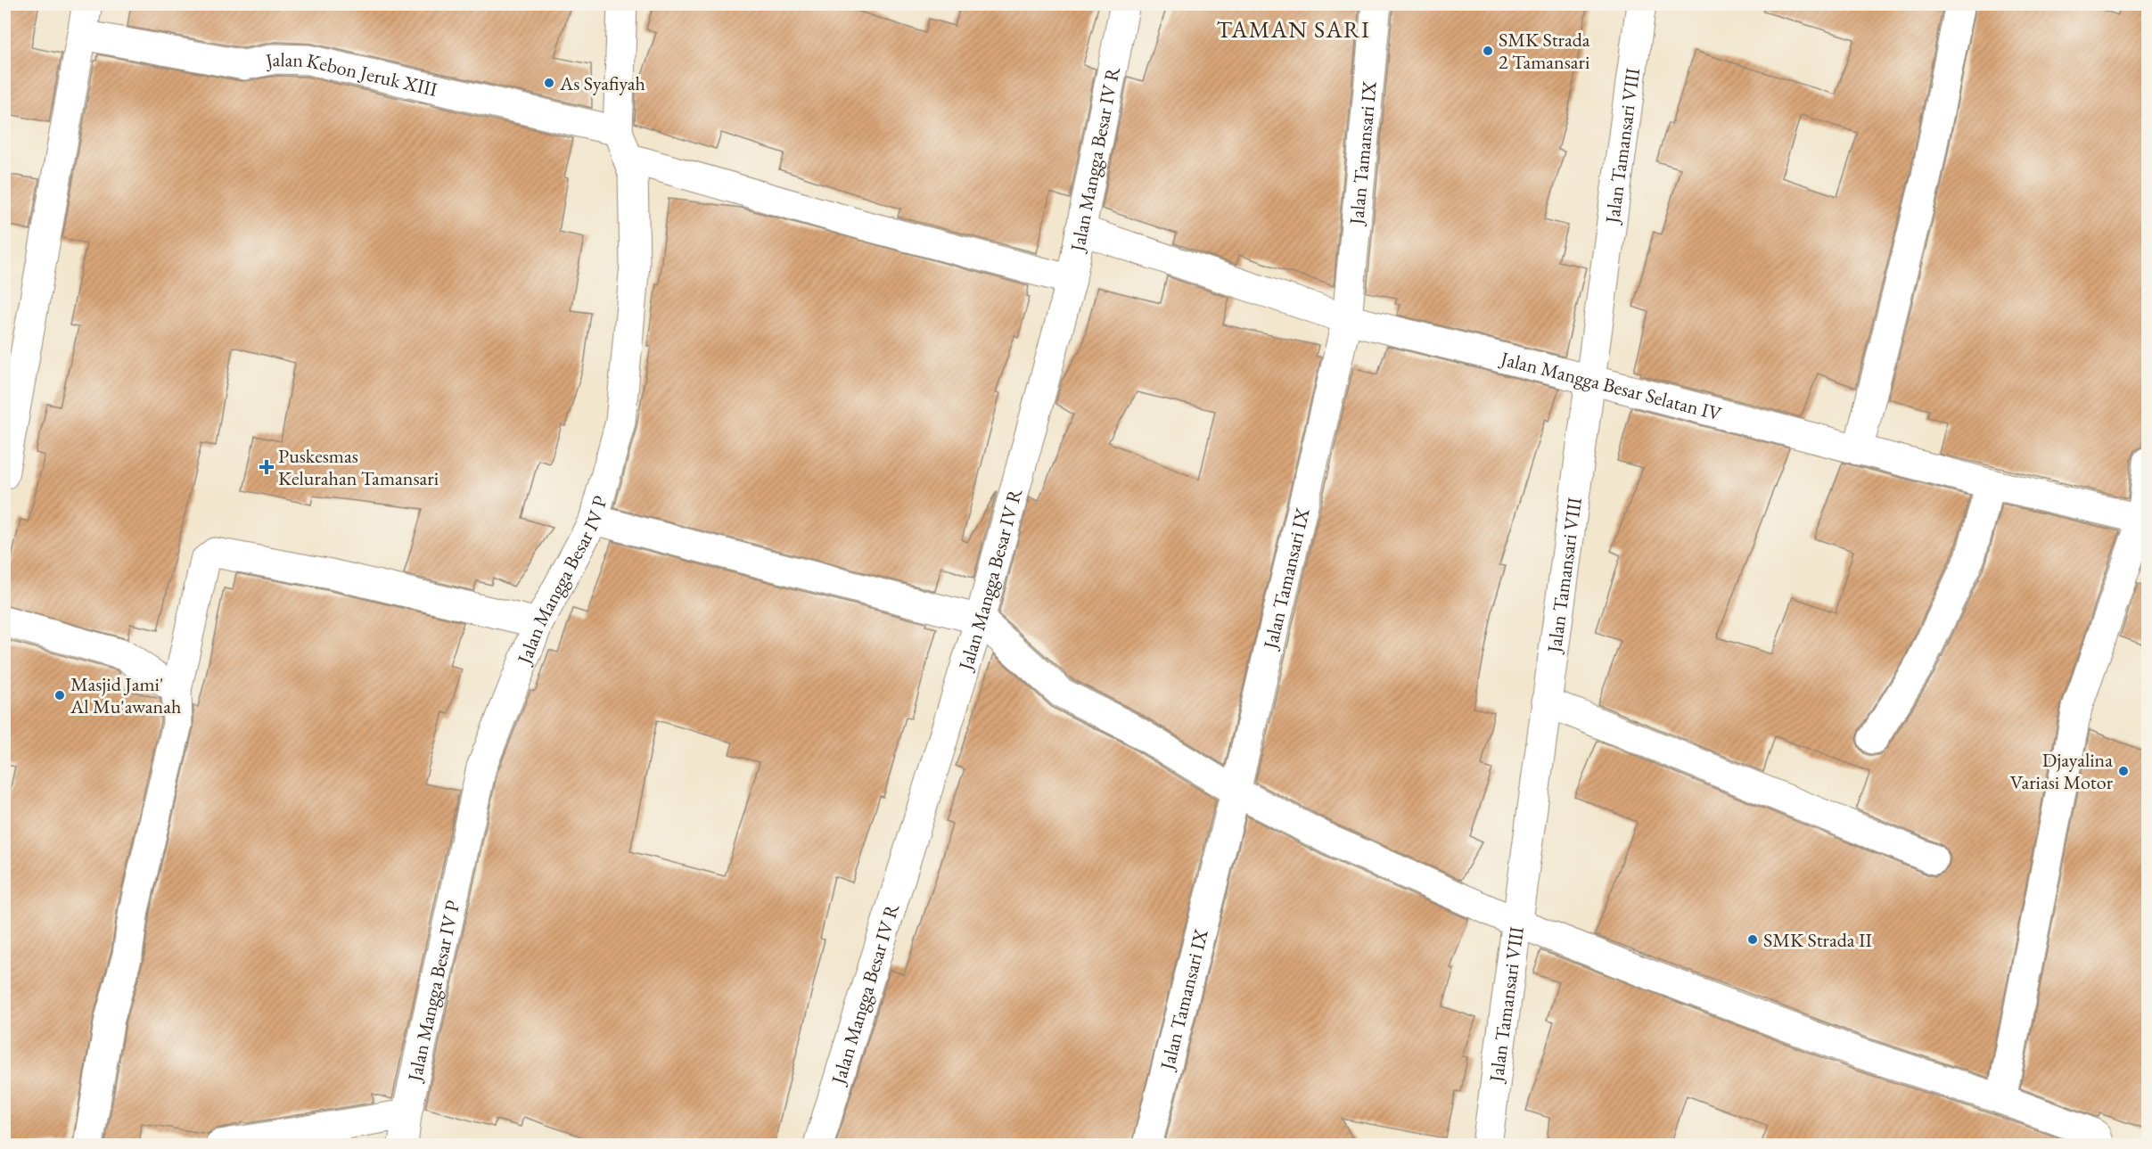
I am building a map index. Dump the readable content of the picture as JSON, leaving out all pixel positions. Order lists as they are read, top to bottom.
{
  "streets": {
    "street": [
      "Jalan Kebon Jeruk XIII",
      "Jalan Tamansari VIII",
      "Jalan Tamansari IX",
      "Jalan Mangga Besar IV R",
      "Jalan Mangga Besar Selatan IV",
      "Jalan Mangga Besar IV P"
    ]
  },
  "crossings": [
    ["Jalan Kebon Jeruk XIII", "Jalan Mangga Besar IV P"],
    ["Jalan Tamansari VIII", "Jalan Mangga Besar Selatan IV"],
    ["Jalan Tamansari IX", "Jalan Mangga Besar Selatan IV"],
    ["Jalan Mangga Besar IV R", "Jalan Mangga Besar Selatan IV"]
  ],
  "districts": ["TAMAN SARI"],
  "places": {
    "other": [
      "SMK Strada 2 Tamansari",
      "As Syafiyah",
      "Masjid Jami' Al Mu'awanah",
      "Djayalina Variasi Motor",
      "SMK Strada II"
    ],
    "health": ["Puskesmas Kelurahan Tamansari"]
  }
}
